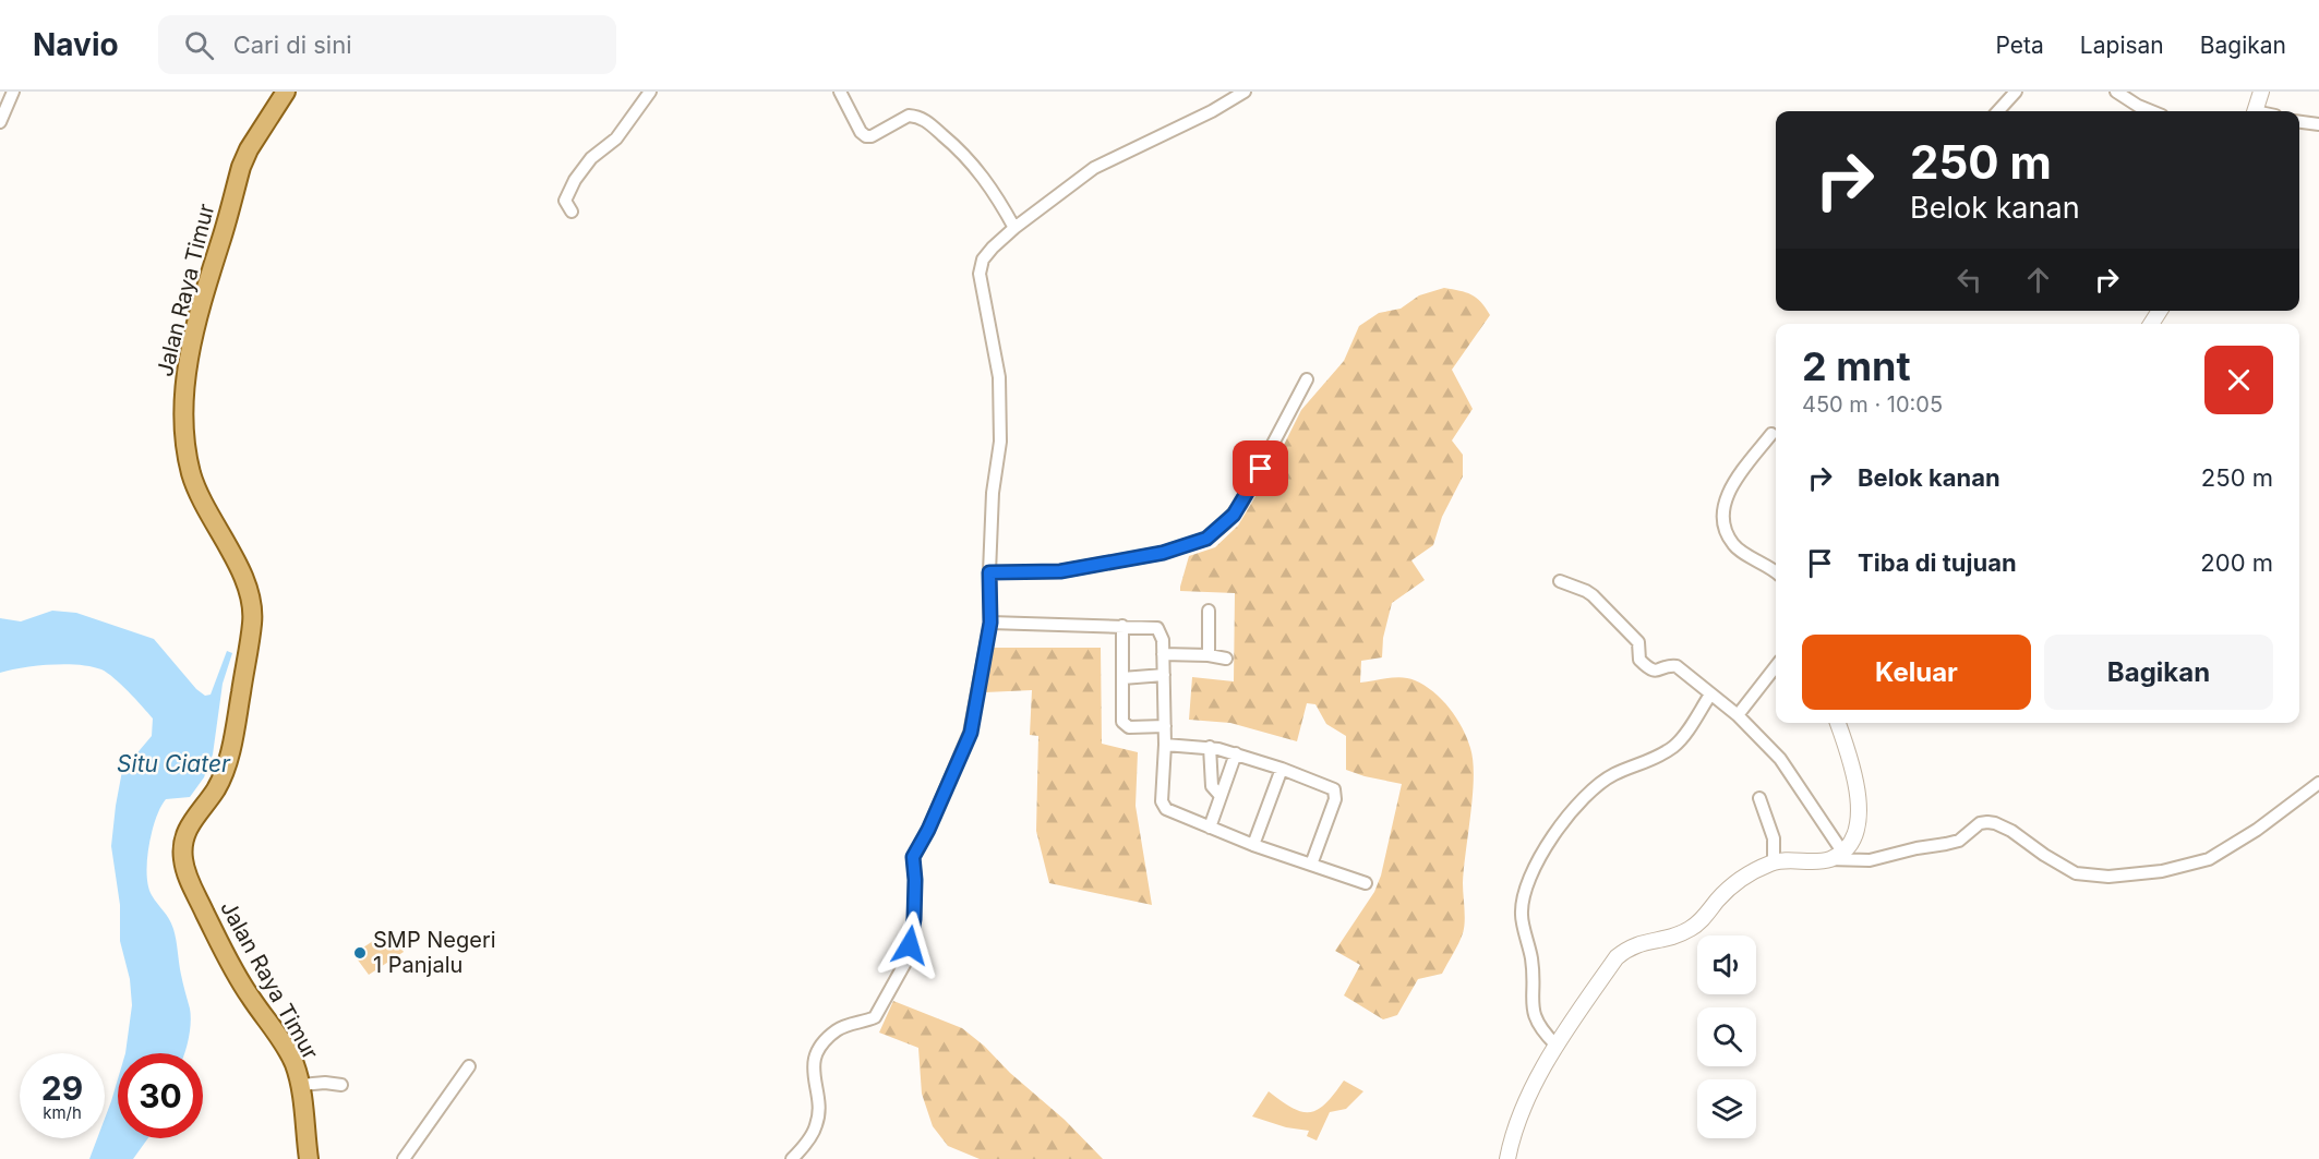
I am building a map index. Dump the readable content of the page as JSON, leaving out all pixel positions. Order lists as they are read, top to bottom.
{
  "streets": {
    "main road": ["Jalan Raya Timur"]
  },
  "water": ["Situ Ciater"],
  "places": ["SMP Negeri 1 Panjalu"],
  "page": {
    "header": "Navio",
    "search": "Cari di sini",
    "nav": ["Peta", "Lapisan", "Bagikan"],
    "turn": ["250 m", "Belok kanan"],
    "heading": ["2 mnt", "450 m · 10:05"],
    "list": [
      {
        "name": "Belok kanan",
        "value": "250 m"
      },
      {
        "name": "Tiba di tujuan",
        "value": "200 m"
      }
    ],
    "buttons": ["Keluar", "Bagikan"],
    "speed": "29 km/h",
    "limit": "30"
  }
}
